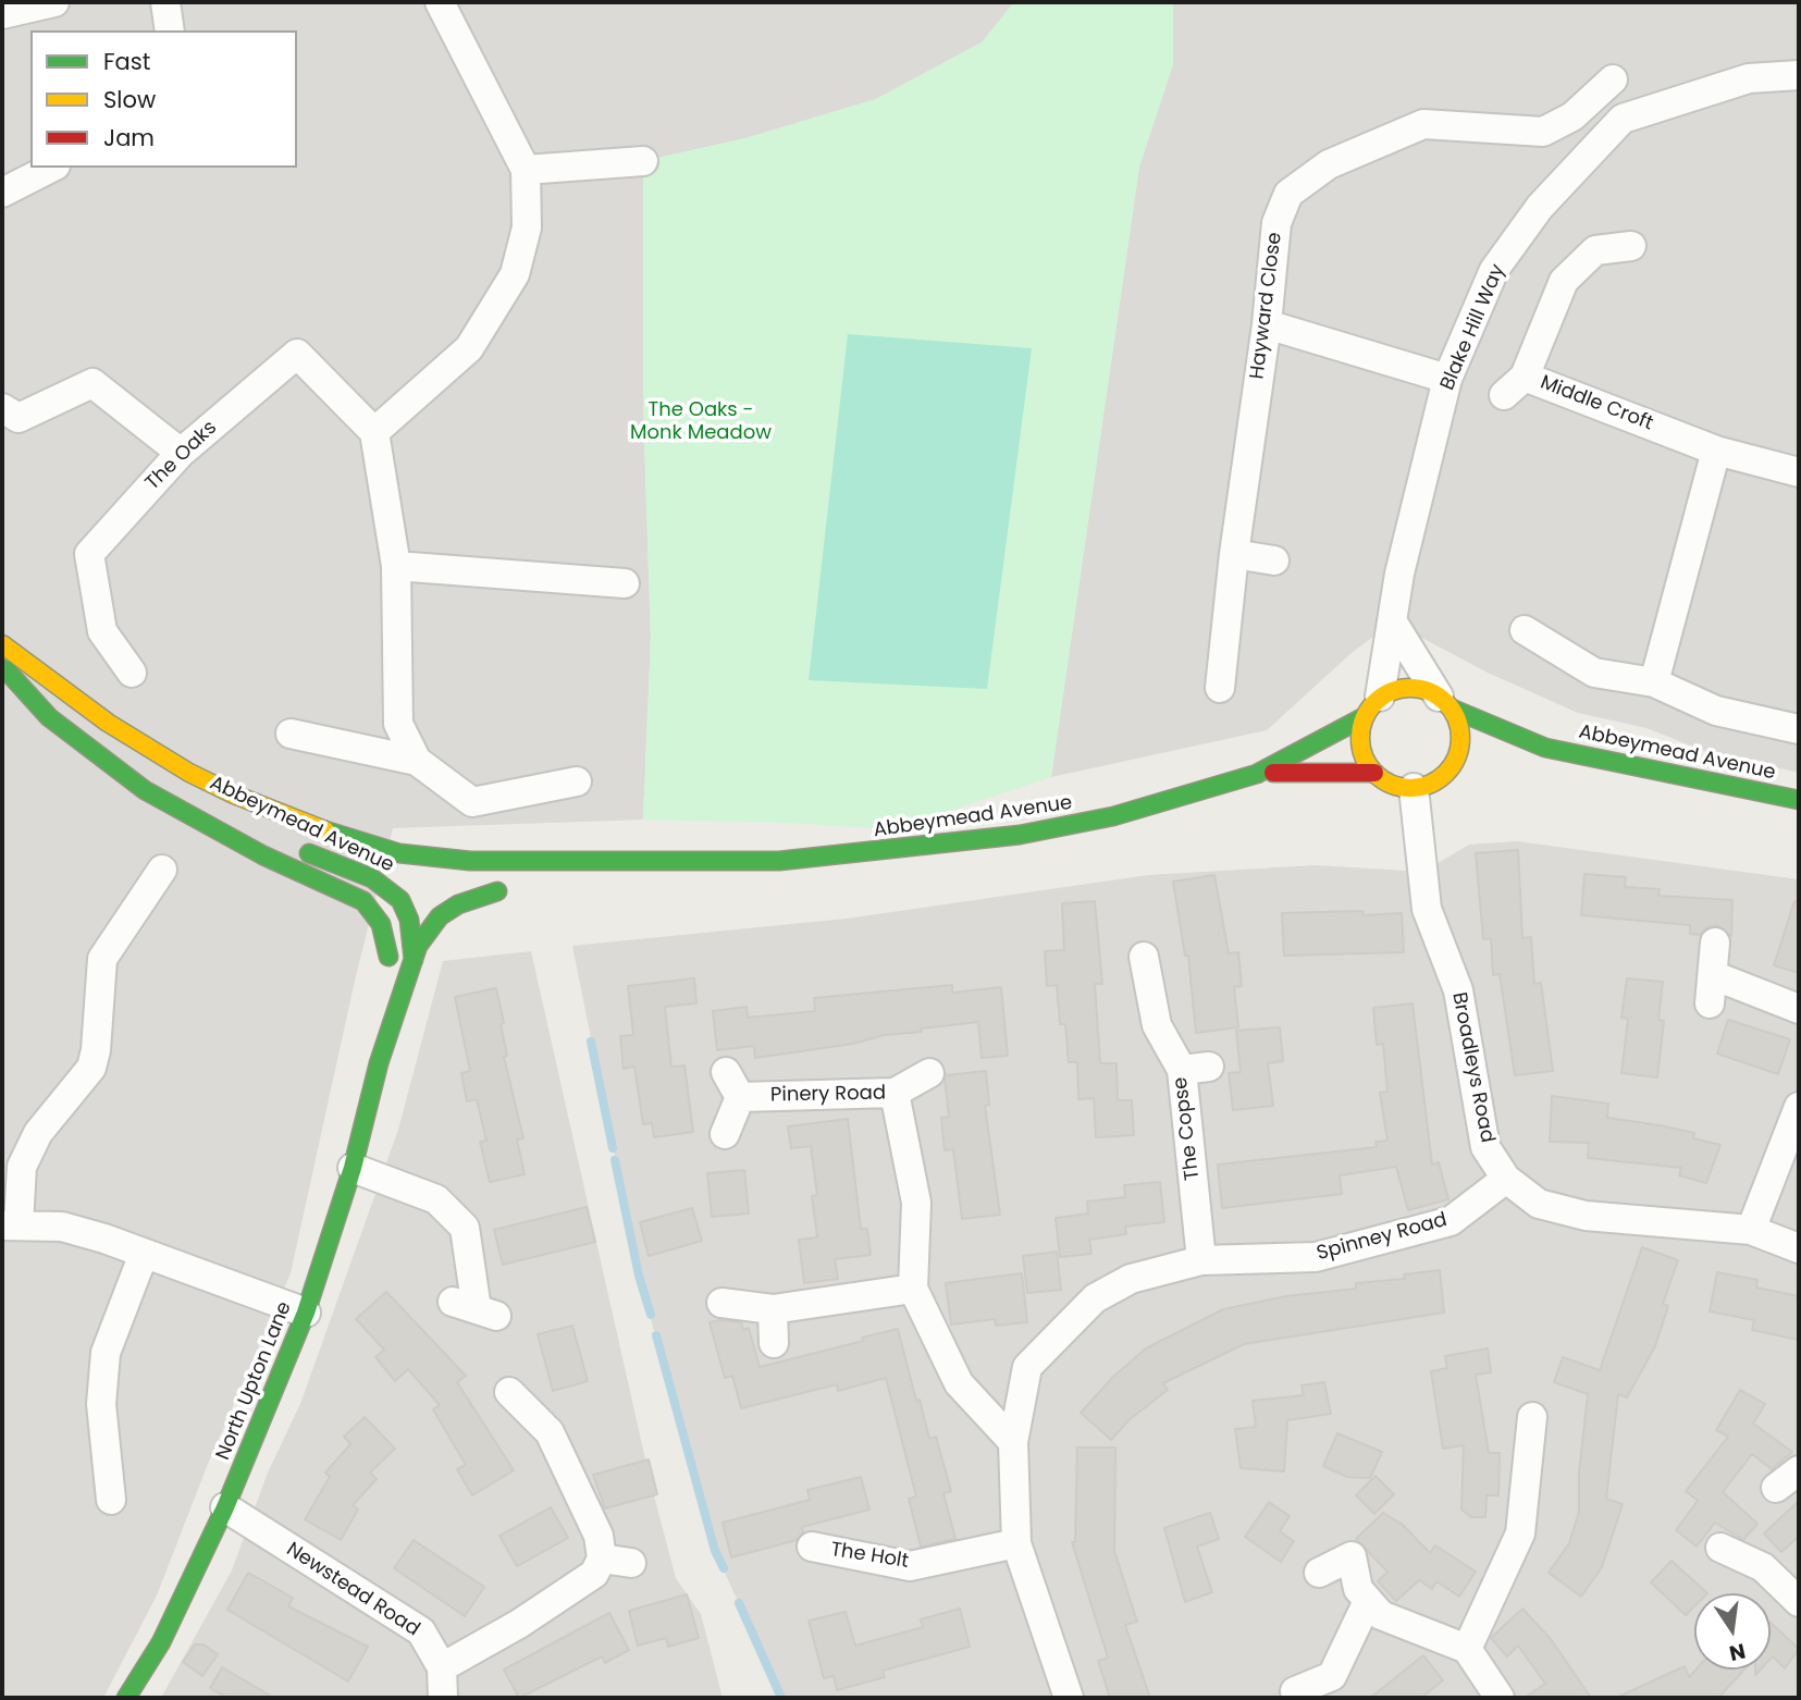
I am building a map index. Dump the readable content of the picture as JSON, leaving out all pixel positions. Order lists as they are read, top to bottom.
{
  "streets": {
    "street": [
      "Hayward Close",
      "Blake Hill Way",
      "Middle Croft",
      "The Oaks",
      "Abbeymead Avenue",
      "Broadleys Road",
      "Pinery Road",
      "The Copse",
      "Spinney Road",
      "North Upton Lane",
      "The Holt",
      "Newstead Road"
    ]
  },
  "crossings": [
    ["Blake Hill Way", "Abbeymead Avenue"],
    ["Blake Hill Way", "Broadleys Road"],
    ["Abbeymead Avenue", "Broadleys Road"],
    ["Abbeymead Avenue", "North Upton Lane"],
    ["Broadleys Road", "Spinney Road"],
    ["Pinery Road", "Spinney Road"],
    ["The Copse", "Spinney Road"],
    ["Spinney Road", "The Holt"],
    ["North Upton Lane", "Newstead Road"]
  ],
  "parks": ["The Oaks - Monk Meadow"],
  "legend": ["Fast", "Slow", "Jam"],
  "north": "bottom"
}
